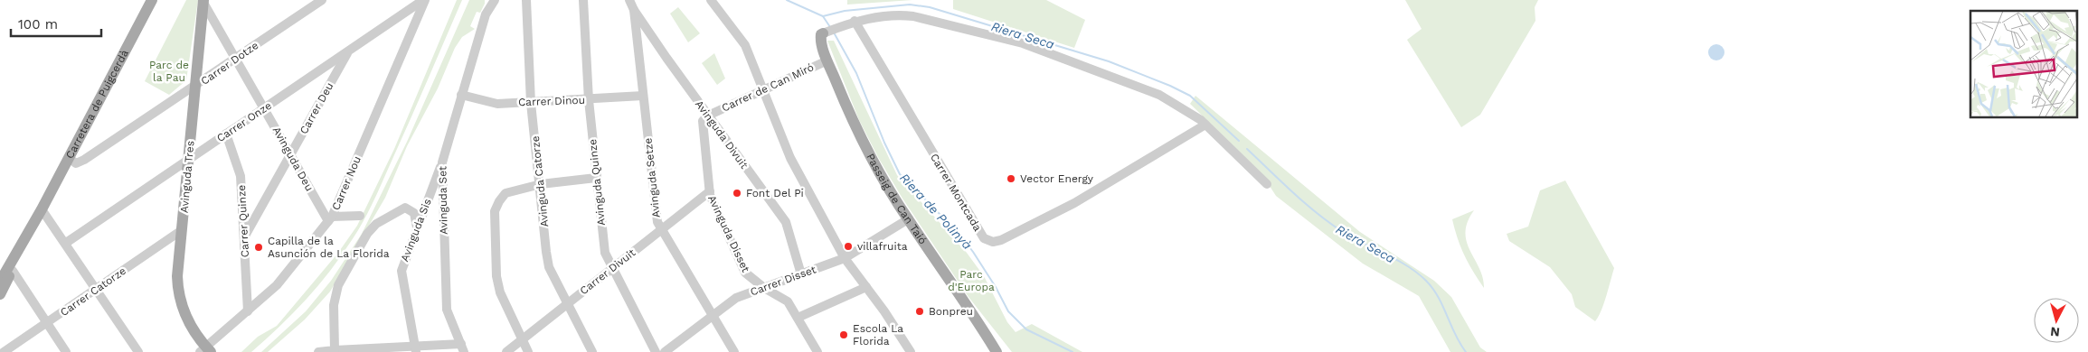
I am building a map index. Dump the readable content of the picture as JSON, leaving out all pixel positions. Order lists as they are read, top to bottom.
{
  "streets": {
    "main road": ["Carretera de Puigcerdà", "Avinguda Tres", "Passeig de Can Taió"],
    "street": [
      "Carrer Dotze",
      "Carrer de Can Miró",
      "Carrer Dinou",
      "Carrer Deu",
      "Carrer Onze",
      "Avinguda Divuit",
      "Avinguda Deu",
      "Avinguda Setze",
      "Avinguda Catorze",
      "Avinguda Quinze",
      "Carrer Nou",
      "Carrer Montcada",
      "Avinguda Set",
      "Carrer Quinze",
      "Avinguda Sis",
      "Avinguda Disset",
      "Carrer Divuit",
      "Carrer Disset",
      "Carrer Catorze"
    ]
  },
  "crossings": [
    ["Carrer Dotze", "Carretera de Puigcerdà"],
    ["Carrer Dotze", "Avinguda Deu"],
    ["Carrer Dotze", "Avinguda Tres"],
    ["Carrer de Can Miró", "Avinguda Divuit"],
    ["Carrer de Can Miró", "Passeig de Can Taió"],
    ["Carrer de Can Miró", "Avinguda Disset"],
    ["Carrer Dinou", "Avinguda Setze"],
    ["Carrer Dinou", "Avinguda Catorze"],
    ["Carrer Dinou", "Avinguda Quinze"],
    ["Carrer Dinou", "Avinguda Set"],
    ["Carrer Deu", "Carrer Onze"],
    ["Carrer Deu", "Avinguda Deu"],
    ["Carrer Deu", "Carrer Quinze"],
    ["Carrer Onze", "Avinguda Deu"],
    ["Carrer Onze", "Avinguda Tres"],
    ["Carrer Onze", "Carrer Nou"],
    ["Carrer Onze", "Carrer Quinze"],
    ["Avinguda Divuit", "Avinguda Setze"],
    ["Avinguda Divuit", "Avinguda Disset"],
    ["Avinguda Divuit", "Carrer Disset"],
    ["Avinguda Deu", "Avinguda Tres"],
    ["Avinguda Deu", "Carrer Nou"],
    ["Avinguda Tres", "Carrer Nou"],
    ["Avinguda Tres", "Carrer Catorze"],
    ["Avinguda Setze", "Carrer Divuit"],
    ["Avinguda Setze", "Carrer Disset"],
    ["Avinguda Catorze", "Carrer Divuit"],
    ["Avinguda Quinze", "Carrer Divuit"],
    ["Carrer Nou", "Carrer Quinze"],
    ["Passeig de Can Taió", "Carrer Disset"],
    ["Avinguda Set", "Avinguda Sis"],
    ["Avinguda Disset", "Carrer Divuit"],
    ["Avinguda Disset", "Carrer Disset"]
  ],
  "water": ["Riera Seca", "Riera de Polinyà"],
  "parks": ["Parc de la Pau", "Parc d'Europa"],
  "places": [
    "Vector Energy",
    "Font Del Pi",
    "villafruita",
    "Capilla de la Asunción de La Florida",
    "Bonpreu",
    "Escola La Florida"
  ],
  "scale_bar": "100 m",
  "north": "bottom"
}
